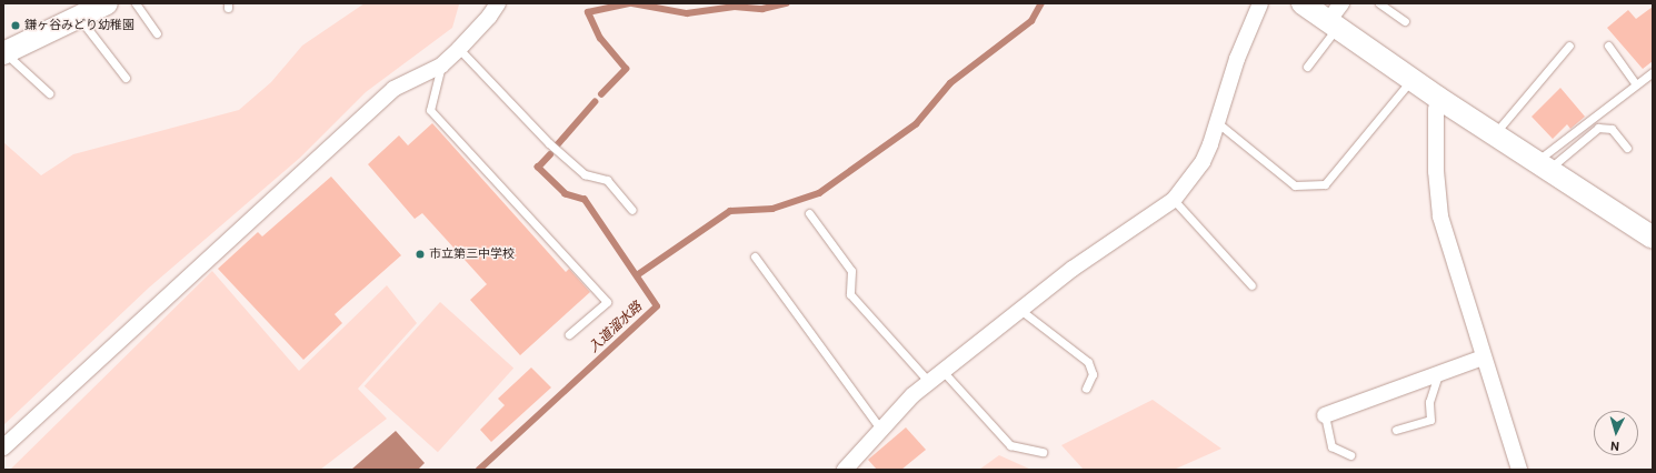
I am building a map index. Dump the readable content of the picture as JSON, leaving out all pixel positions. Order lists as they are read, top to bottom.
{
  "water": ["入道溜水路"],
  "places": ["鎌ヶ谷みどり幼稚園", "市立第三中学校"],
  "north": "bottom"
}
